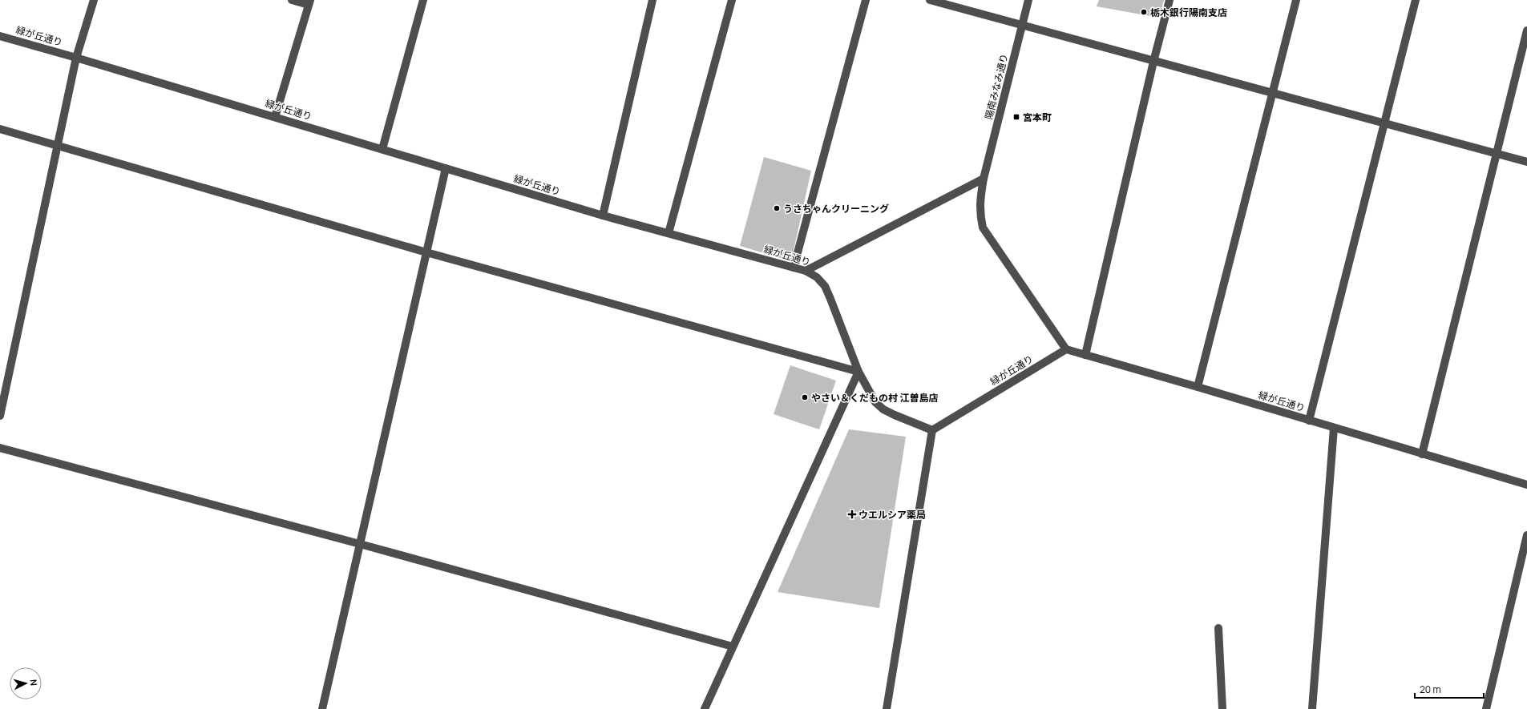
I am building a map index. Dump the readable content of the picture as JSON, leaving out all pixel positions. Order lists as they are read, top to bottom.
{
  "streets": {
    "street": ["緑が丘通り", "陽南みなみ通り"]
  },
  "crossings": [
    ["緑が丘通り", "陽南みなみ通り"]
  ],
  "places": {
    "other": ["栃木銀行陽南支店", "うさちゃんクリーニング", "やさい＆くだもの村 江曽島店"],
    "transit": ["宮本町"],
    "health": ["ウエルシア薬局"]
  },
  "scale_bar": "20 m",
  "north": "right"
}
